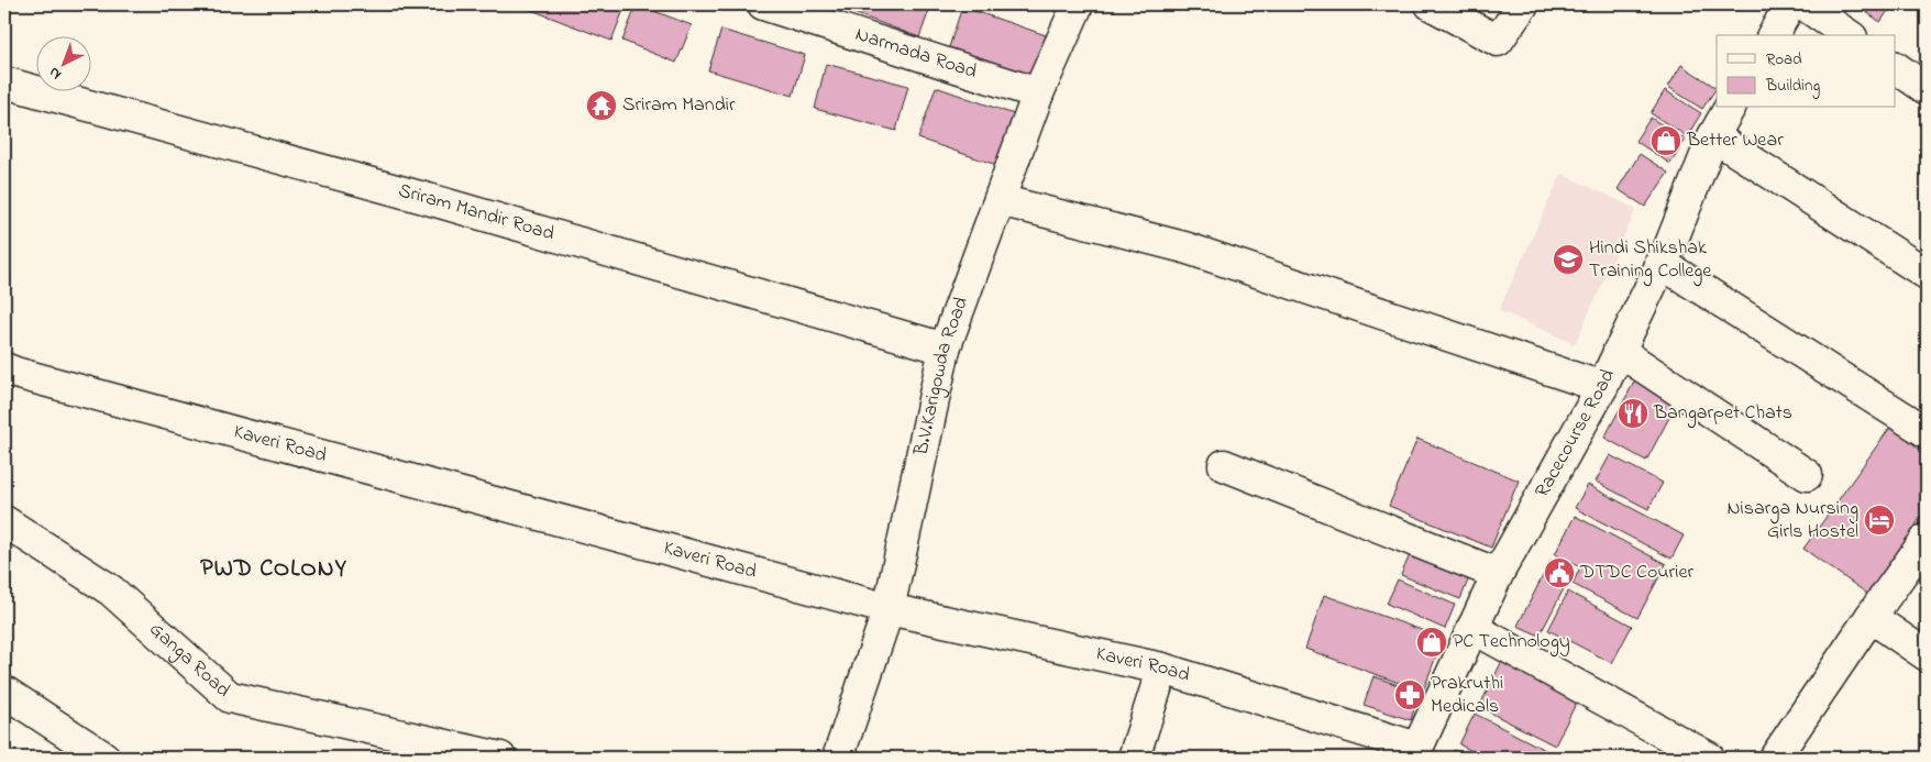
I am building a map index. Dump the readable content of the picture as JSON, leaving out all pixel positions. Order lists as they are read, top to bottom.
{
  "streets": {
    "street": [
      "Narmada Road",
      "Sriram Mandir Road",
      "B.V.Karigowda Road",
      "Racecourse Road",
      "Kaveri Road",
      "Ganga Road"
    ]
  },
  "crossings": [
    ["Narmada Road", "B.V.Karigowda Road"],
    ["Sriram Mandir Road", "B.V.Karigowda Road"],
    ["B.V.Karigowda Road", "Kaveri Road"],
    ["Racecourse Road", "Kaveri Road"]
  ],
  "districts": ["PWD COLONY"],
  "places": {
    "temple": ["Sriram Mandir"],
    "shop": ["Better Wear", "PC Technology"],
    "school or university": ["Hindi Shikshak Training College"],
    "restaurant": ["Bangarpet Chats"],
    "hotel": ["Nisarga Nursing Girls Hostel"],
    "public building": ["DTDC Courier"],
    "pharmacy": ["Prakruthi Medicals"]
  },
  "legend": ["Road", "Building"],
  "north": "bottom left"
}
